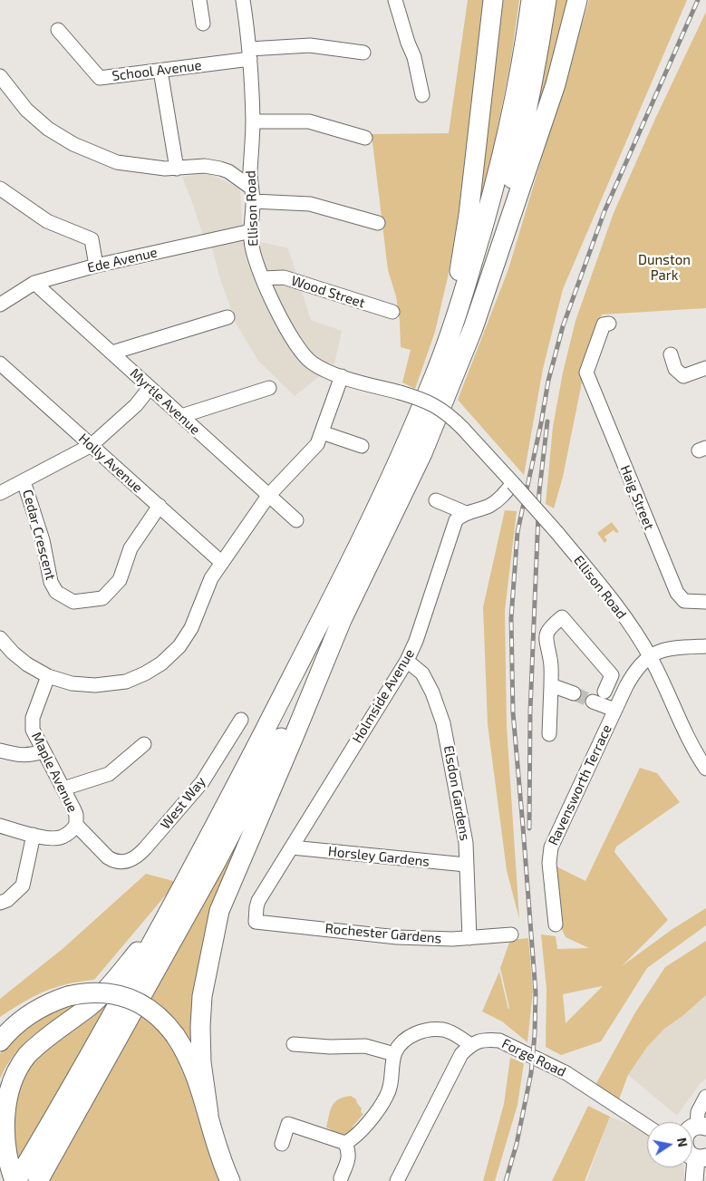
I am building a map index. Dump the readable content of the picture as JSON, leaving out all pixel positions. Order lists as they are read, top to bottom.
{
  "streets": {
    "street": [
      "School Avenue",
      "Ellison Road",
      "Ede Avenue",
      "Wood Street",
      "Myrtle Avenue",
      "Holly Avenue",
      "Haig Street",
      "Cedar Crescent",
      "Holmside Avenue",
      "Maple Avenue",
      "Ravensworth Terrace",
      "Elsdon Gardens",
      "West Way",
      "Horsley Gardens",
      "Rochester Gardens",
      "Forge Road"
    ]
  },
  "crossings": [
    ["School Avenue", "Ellison Road"],
    ["Ellison Road", "Ede Avenue"],
    ["Ellison Road", "Wood Street"],
    ["Ellison Road", "Ravensworth Terrace"],
    ["Ede Avenue", "Myrtle Avenue"],
    ["Holly Avenue", "Cedar Crescent"],
    ["Holmside Avenue", "Elsdon Gardens"],
    ["Holmside Avenue", "Horsley Gardens"],
    ["Holmside Avenue", "Rochester Gardens"],
    ["Maple Avenue", "West Way"],
    ["Elsdon Gardens", "Horsley Gardens"],
    ["Elsdon Gardens", "Rochester Gardens"]
  ],
  "parks": ["Dunston Park"],
  "north": "right"
}
